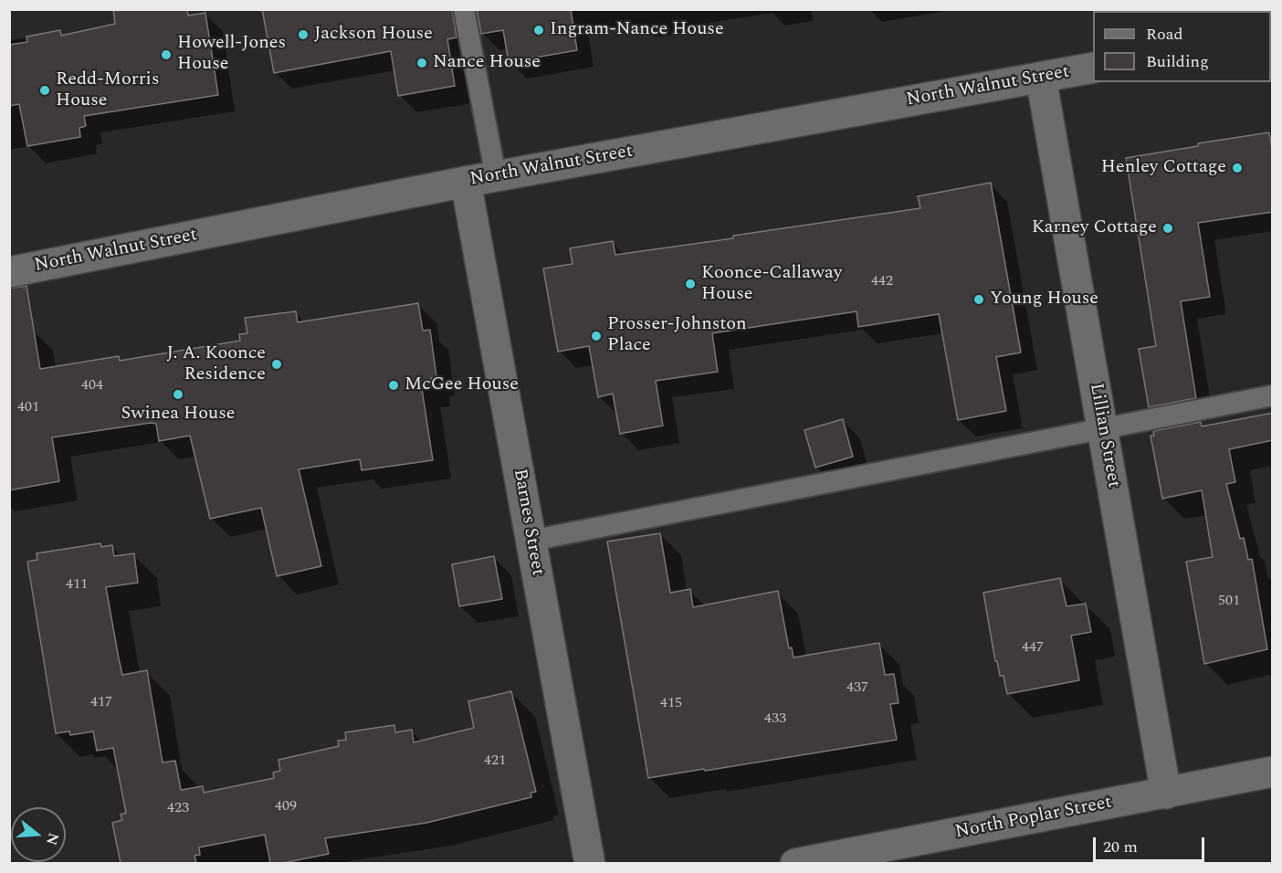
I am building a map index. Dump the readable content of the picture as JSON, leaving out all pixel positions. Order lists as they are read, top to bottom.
{
  "streets": {
    "street": [
      "North Walnut Street",
      "Lillian Street",
      "Barnes Street",
      "North Poplar Street"
    ]
  },
  "crossings": [
    ["North Walnut Street", "Lillian Street"],
    ["North Walnut Street", "Barnes Street"],
    ["Lillian Street", "North Poplar Street"]
  ],
  "places": [
    "Ingram-Nance House",
    "Jackson House",
    "Howell-Jones House",
    "Nance House",
    "Redd-Morris House",
    "Henley Cottage",
    "Karney Cottage",
    "Koonce-Callaway House",
    "Young House",
    "Prosser-Johnston Place",
    "J. A. Koonce Residence",
    "McGee House",
    "Swinea House"
  ],
  "house_numbers": [
    "442",
    "404",
    "401",
    "411",
    "501",
    "447",
    "437",
    "417",
    "415",
    "433",
    "421",
    "409",
    "423"
  ],
  "legend": ["Road", "Building"],
  "scale_bar": "20 m",
  "north": "right"
}
